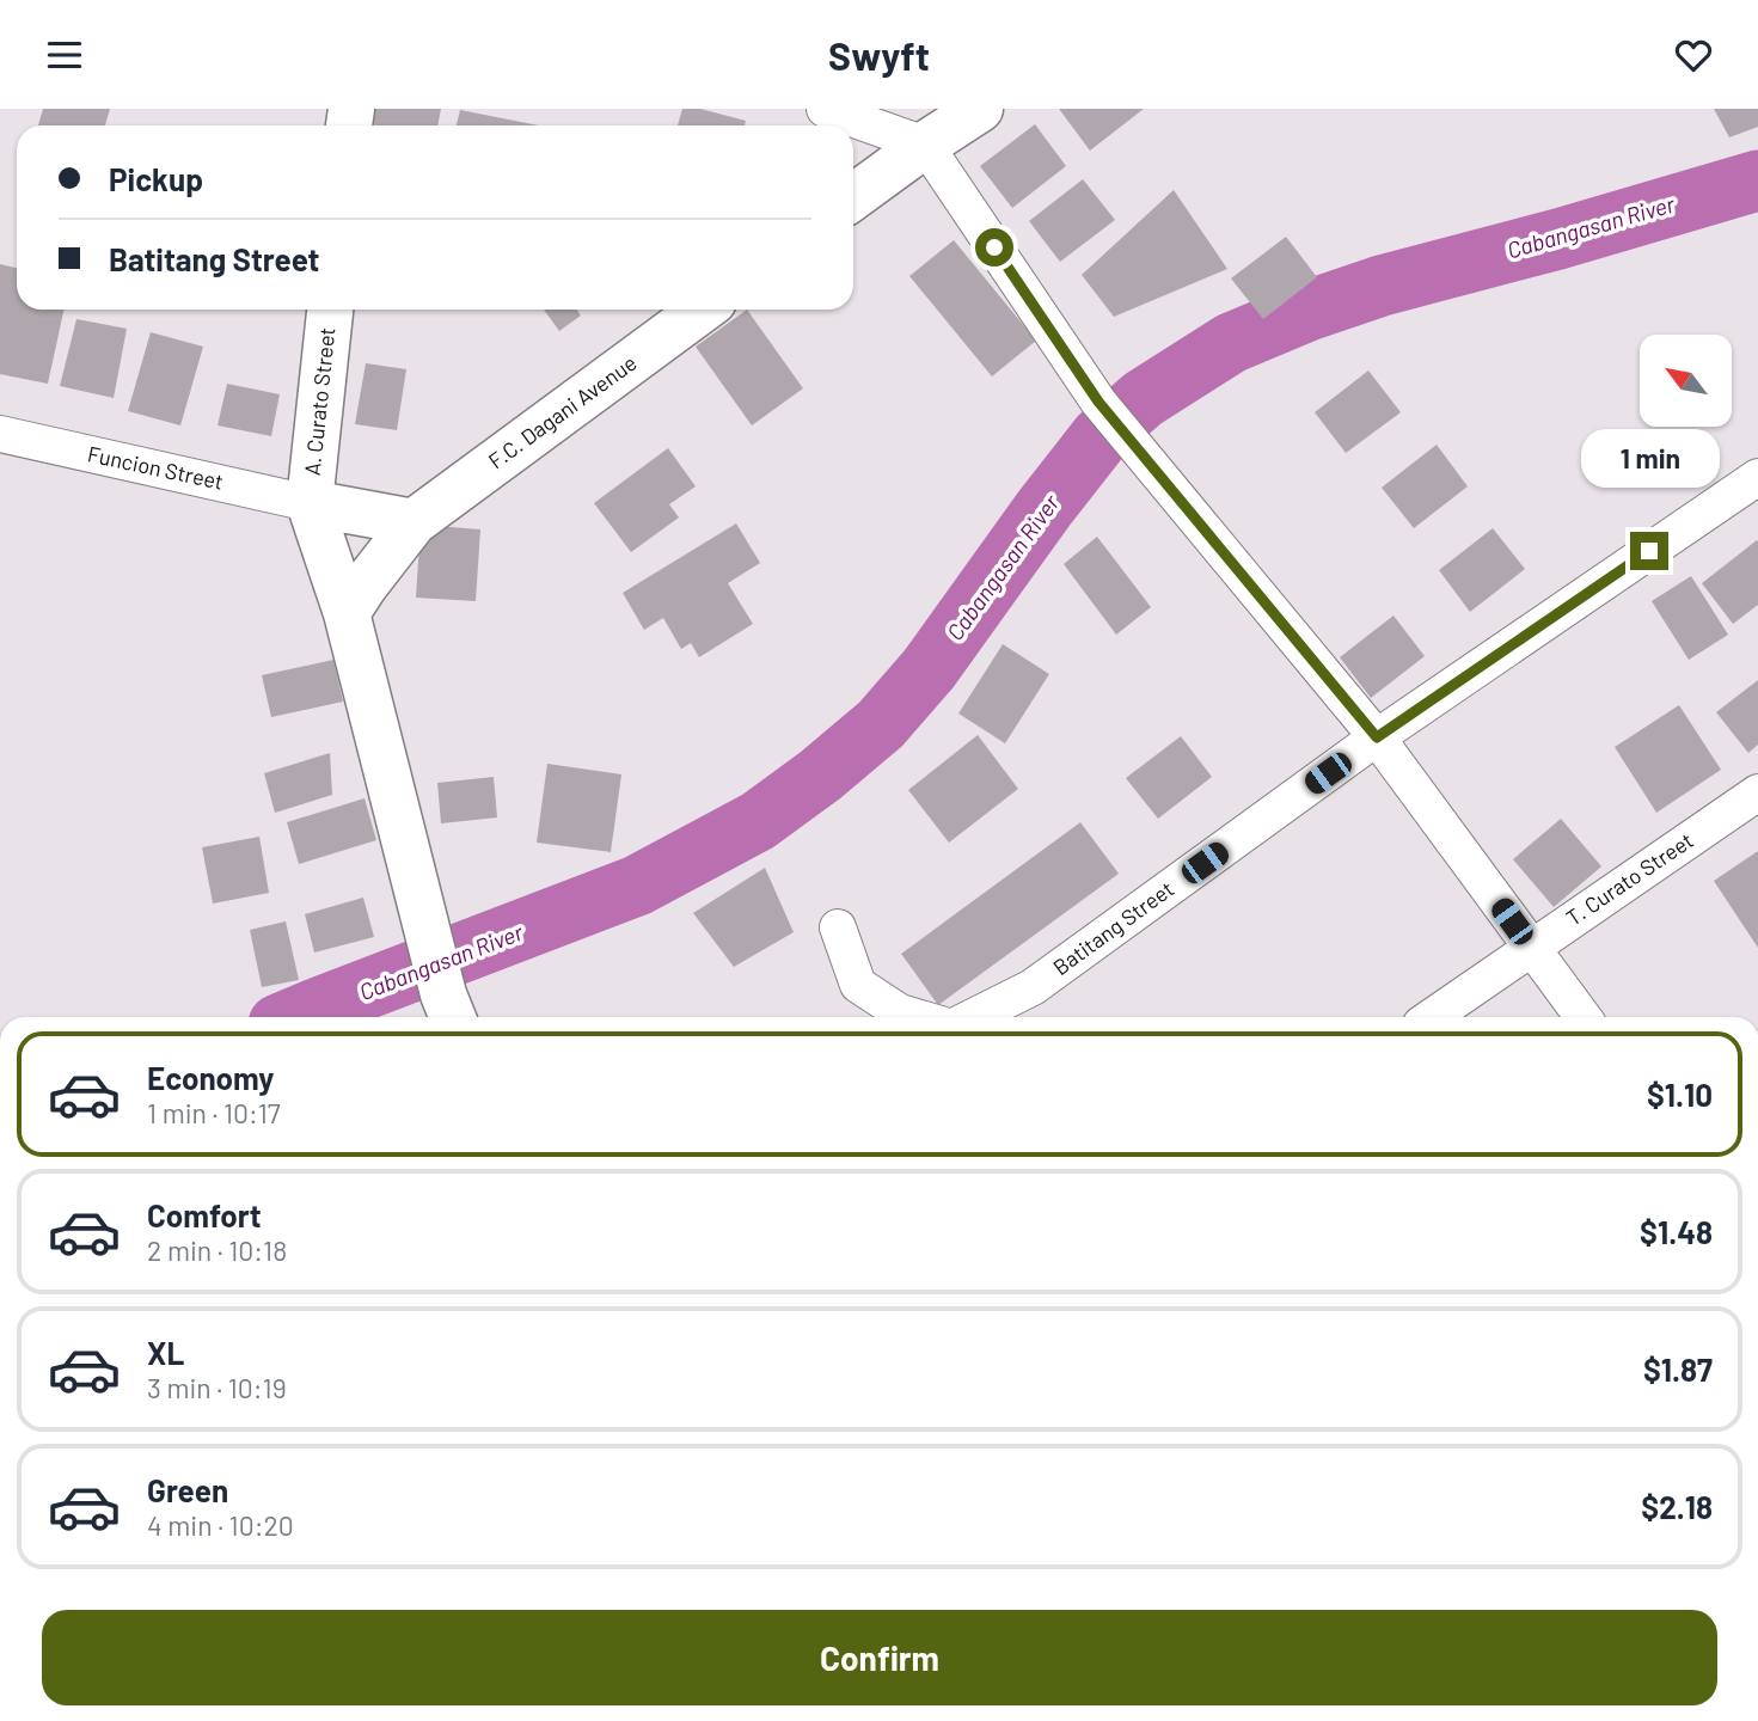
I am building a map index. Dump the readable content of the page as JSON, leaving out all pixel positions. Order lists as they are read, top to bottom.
{
  "streets": {
    "street": [
      "A. Curato Street",
      "F.C. Dagani Avenue",
      "Funcion Street",
      "T. Curato Street",
      "Batitang Street"
    ]
  },
  "crossings": [
    ["A. Curato Street", "Funcion Street"]
  ],
  "water": ["Cabangasan River"],
  "north": "top left",
  "page": {
    "header": "Swyft",
    "banner": ["Pickup", "Batitang Street"],
    "bubble": "1 min",
    "list": [
      {
        "name": "Economy",
        "note": "1 min · 10:17",
        "value": "$1.10"
      },
      {
        "name": "Comfort",
        "note": "2 min · 10:18",
        "value": "$1.48"
      },
      {
        "name": "XL",
        "note": "3 min · 10:19",
        "value": "$1.87"
      },
      {
        "name": "Green",
        "note": "4 min · 10:20",
        "value": "$2.18"
      }
    ],
    "buttons": "Confirm"
  }
}
